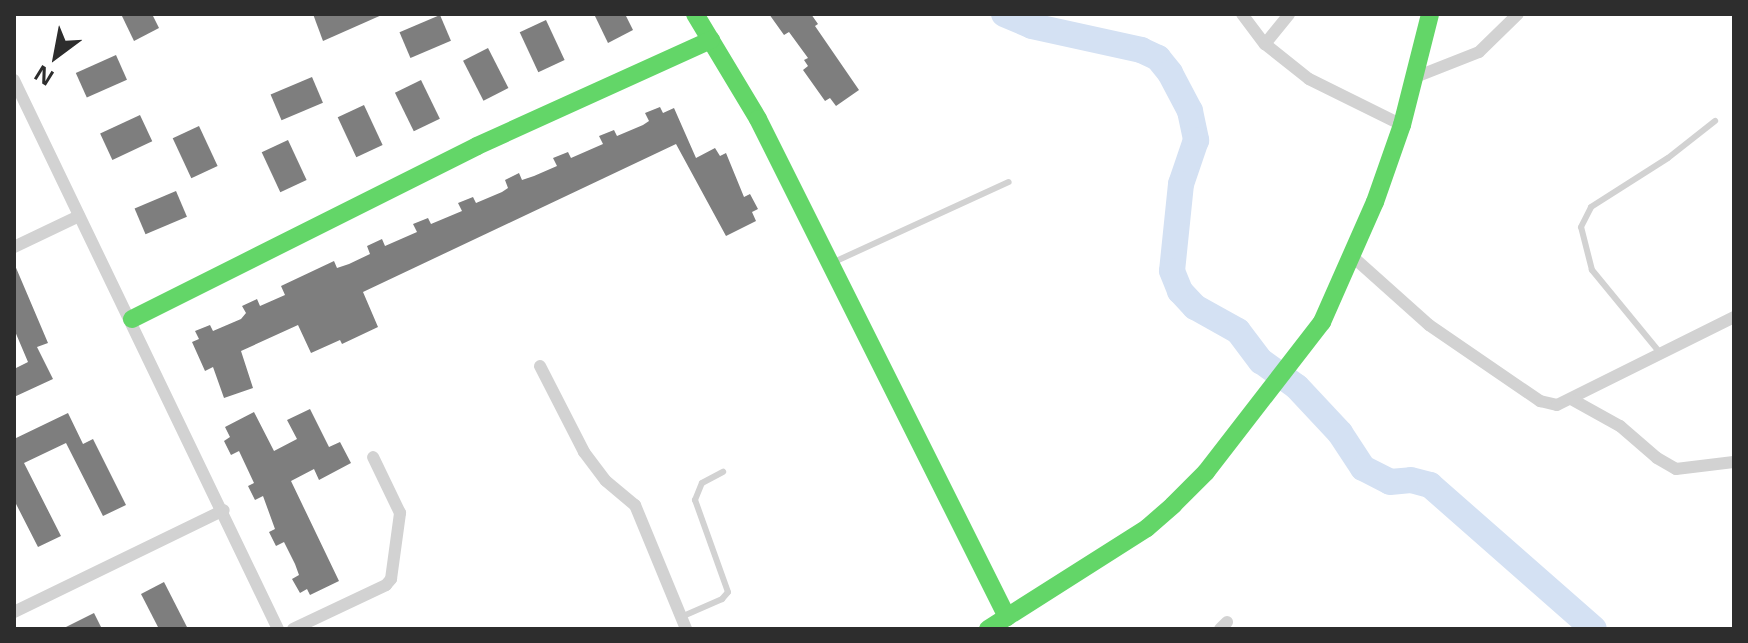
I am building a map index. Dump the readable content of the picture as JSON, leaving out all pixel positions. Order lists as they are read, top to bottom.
{
  "north": "bottom left"
}
